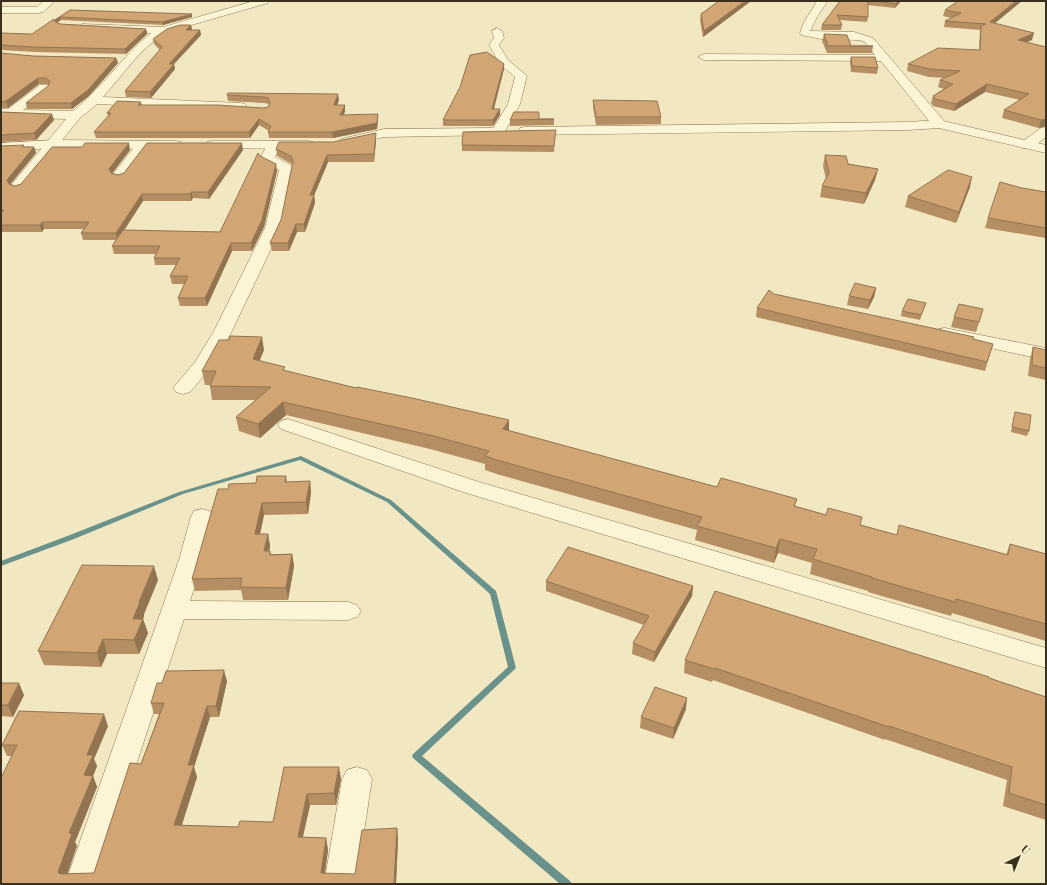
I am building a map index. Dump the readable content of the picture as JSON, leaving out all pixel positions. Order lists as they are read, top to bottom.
{
  "north": "top right"
}
